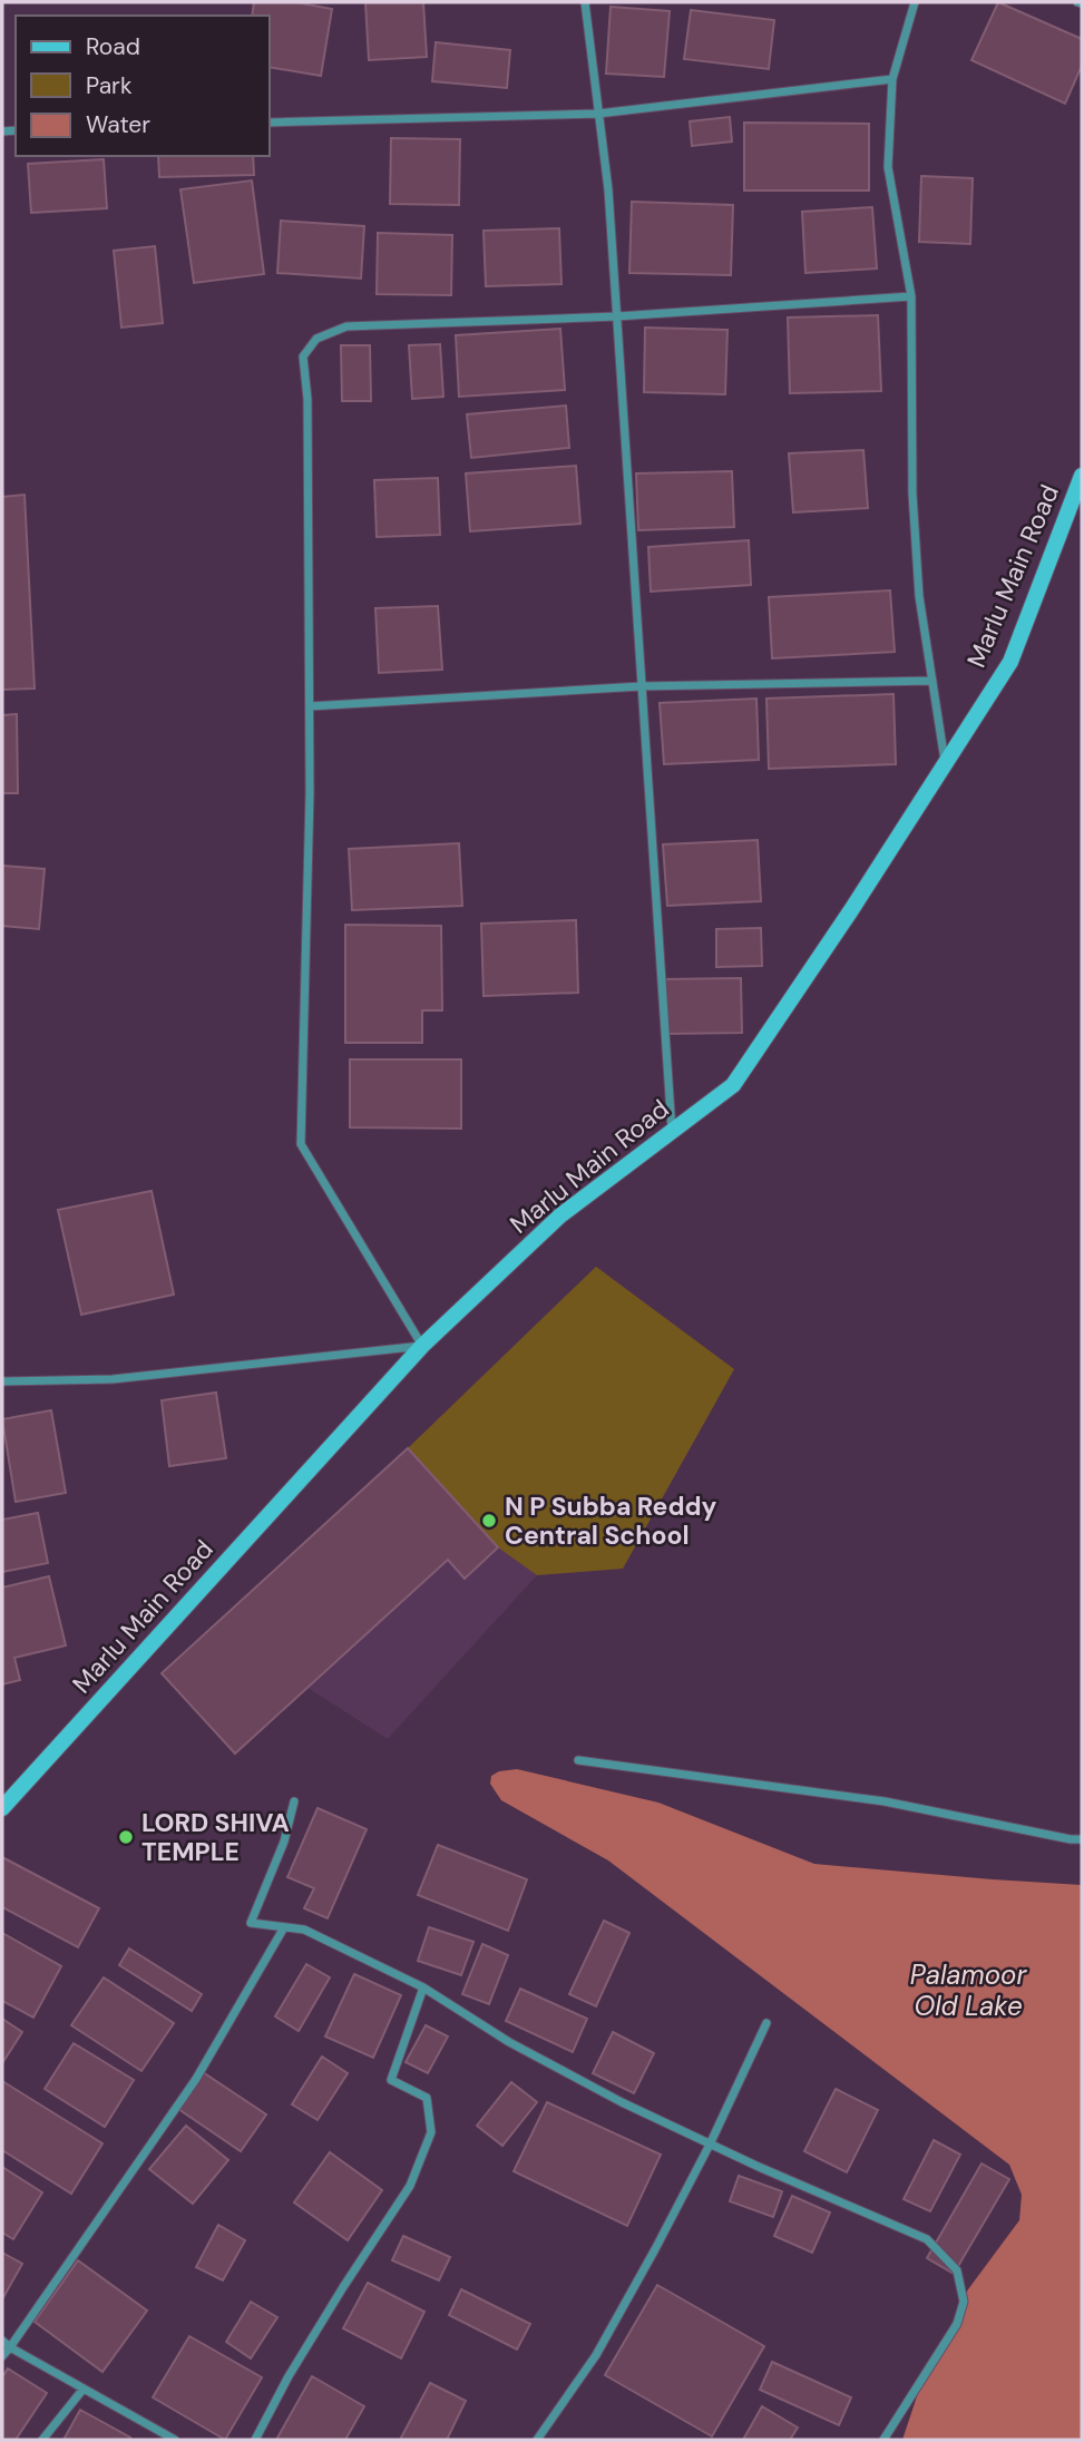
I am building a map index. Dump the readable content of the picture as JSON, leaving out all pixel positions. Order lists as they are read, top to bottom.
{
  "streets": {
    "street": ["Marlu Main Road"]
  },
  "water": ["Palamoor Old Lake"],
  "places": ["N P Subba Reddy Central School", "LORD SHIVA TEMPLE"],
  "legend": ["Road", "Park", "Water"]
}
